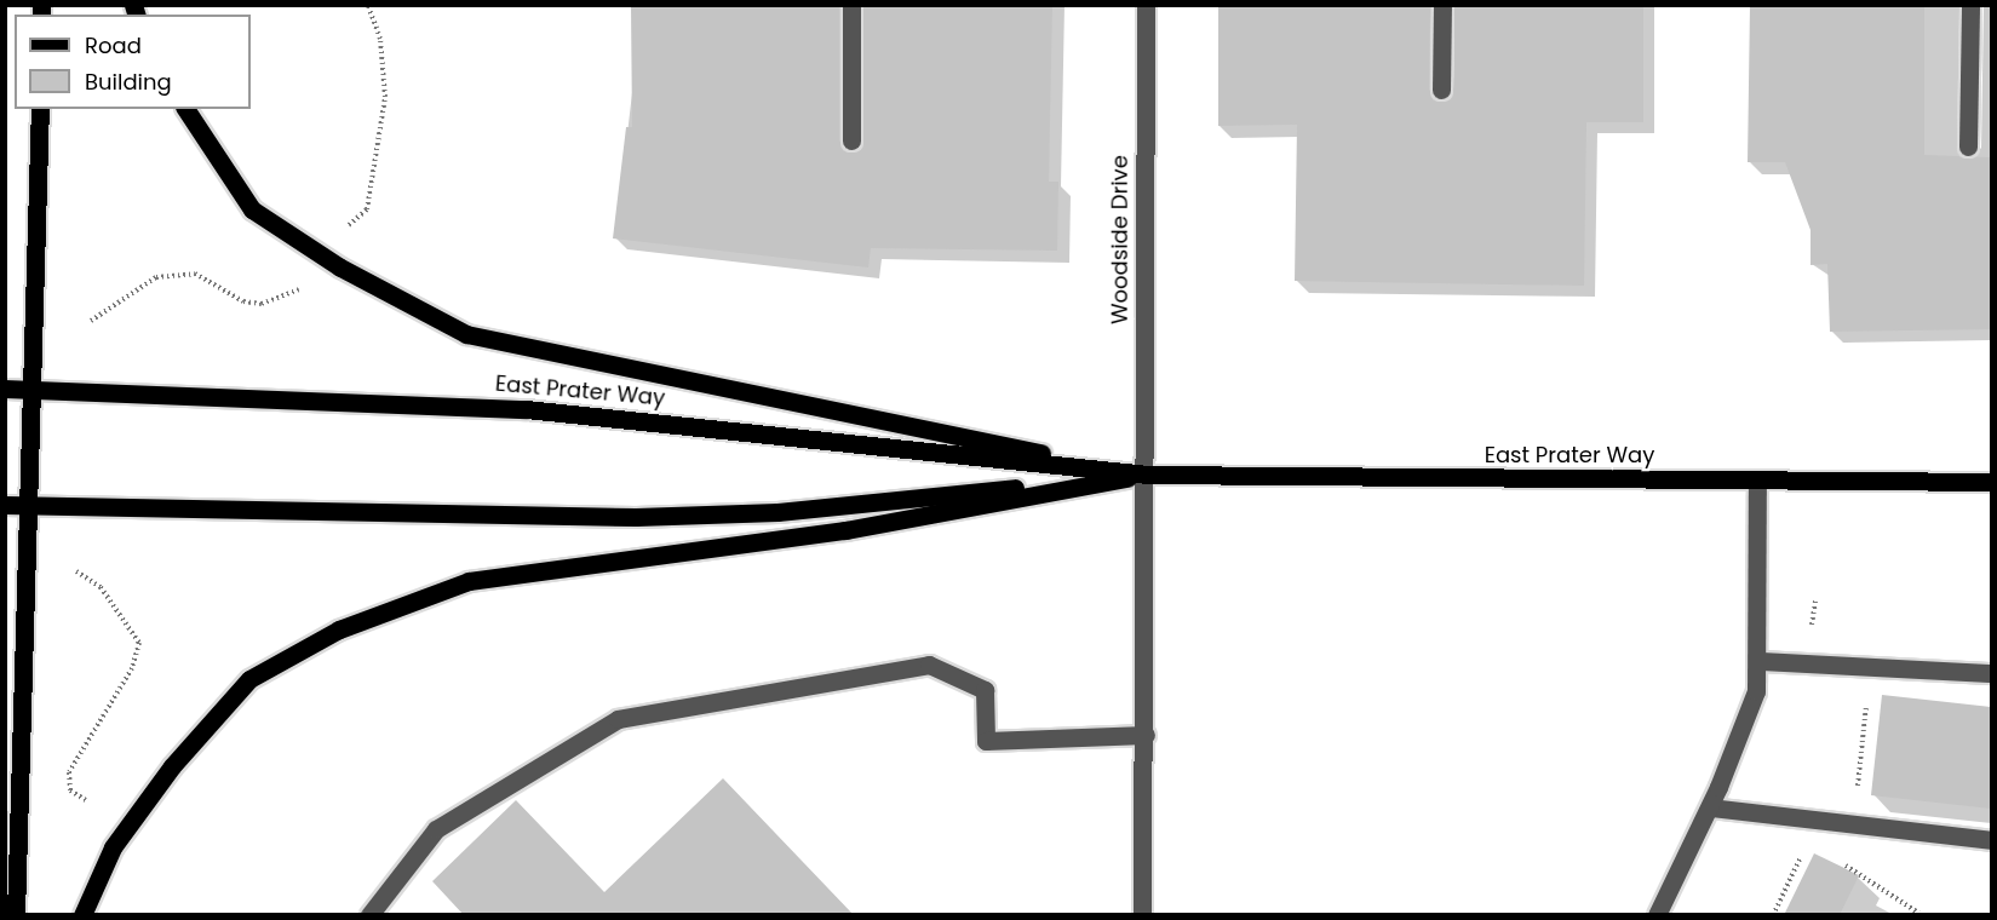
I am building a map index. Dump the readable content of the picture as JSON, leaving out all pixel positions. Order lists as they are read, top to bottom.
{
  "streets": {
    "main road": ["East Prater Way"],
    "lane": ["Woodside Drive"]
  },
  "crossings": [
    ["Woodside Drive", "East Prater Way"]
  ],
  "legend": ["Road", "Building"]
}
